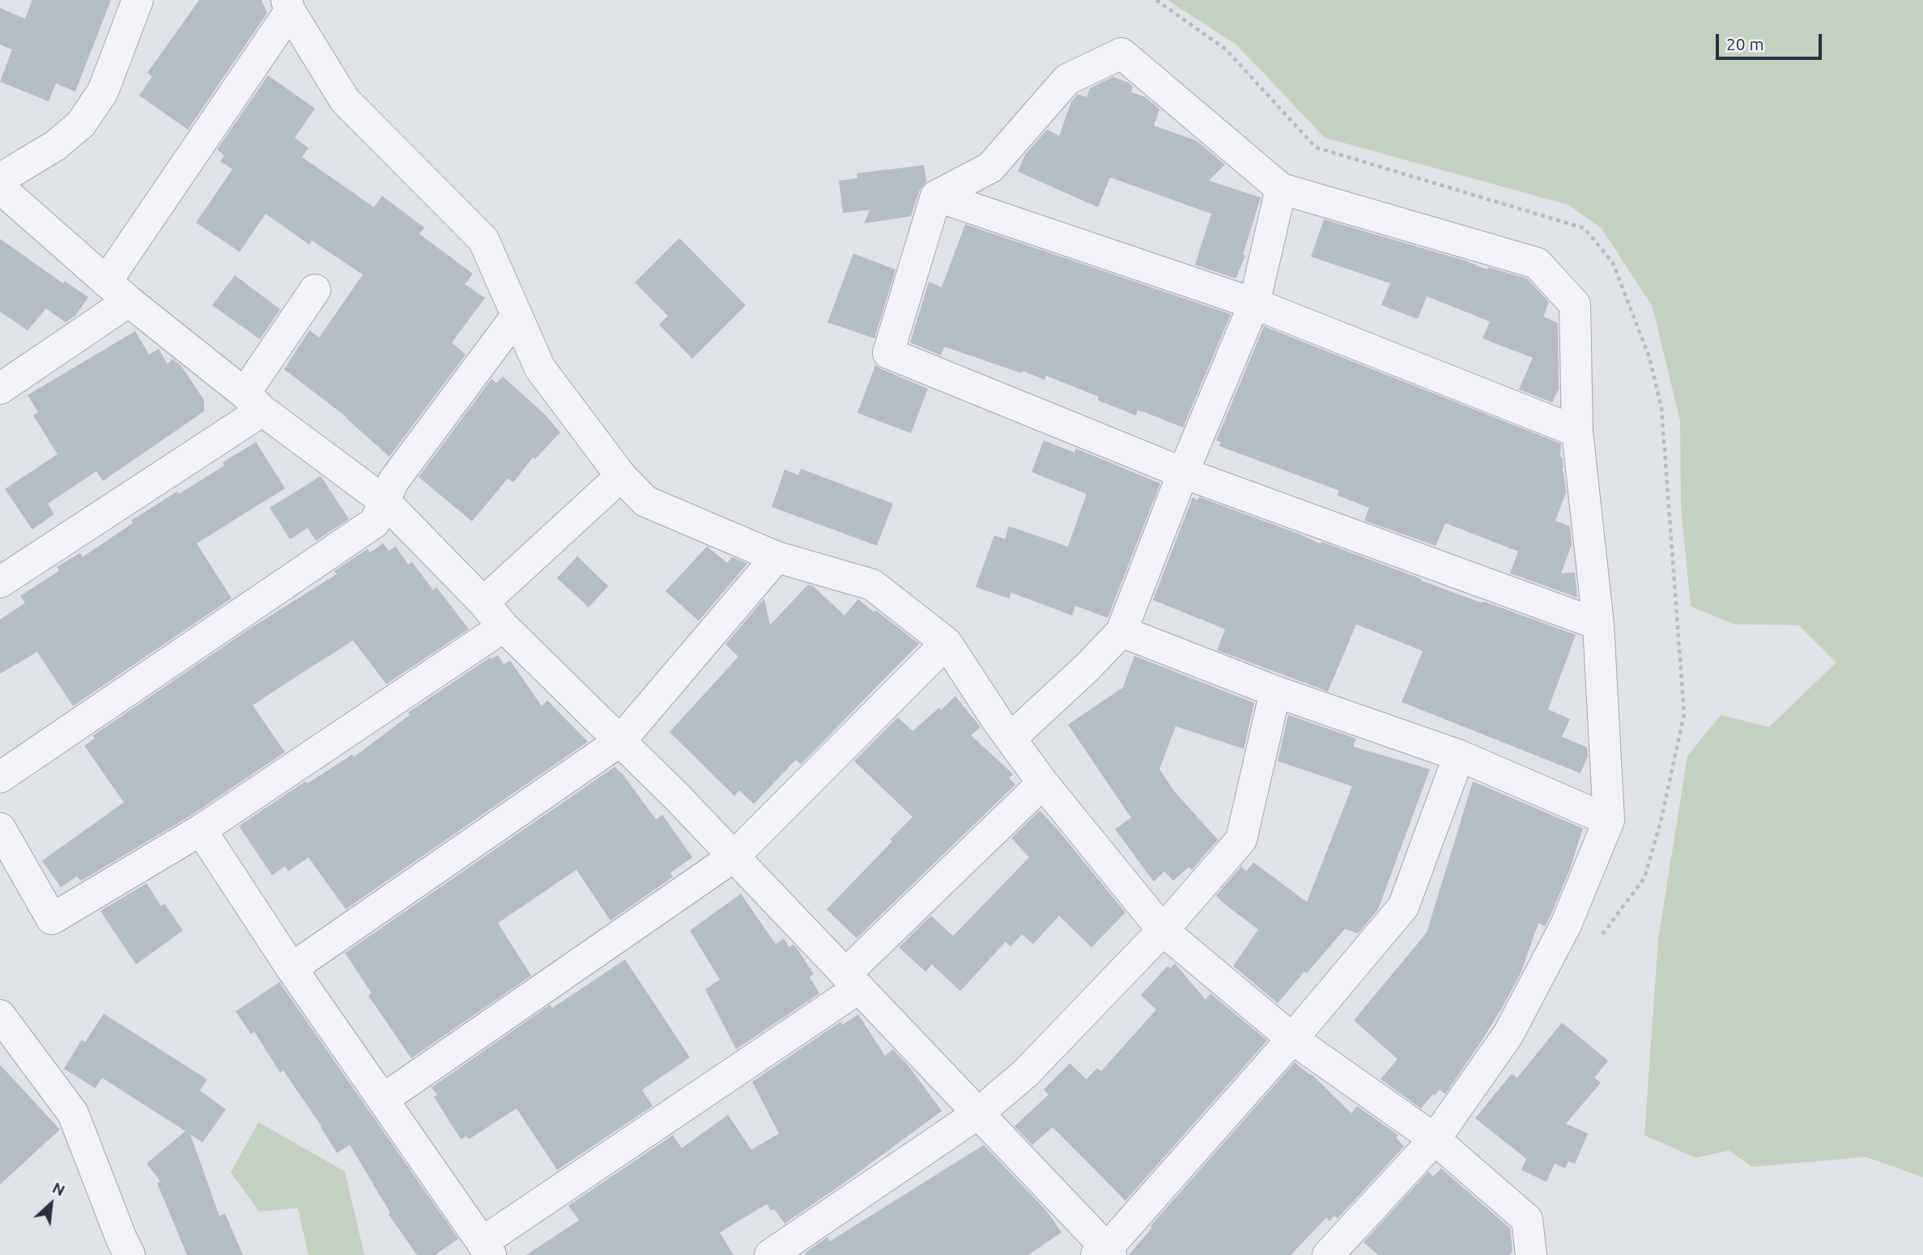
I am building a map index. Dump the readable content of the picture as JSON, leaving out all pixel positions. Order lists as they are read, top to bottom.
{
  "scale_bar": "20 m",
  "north": "top right"
}
